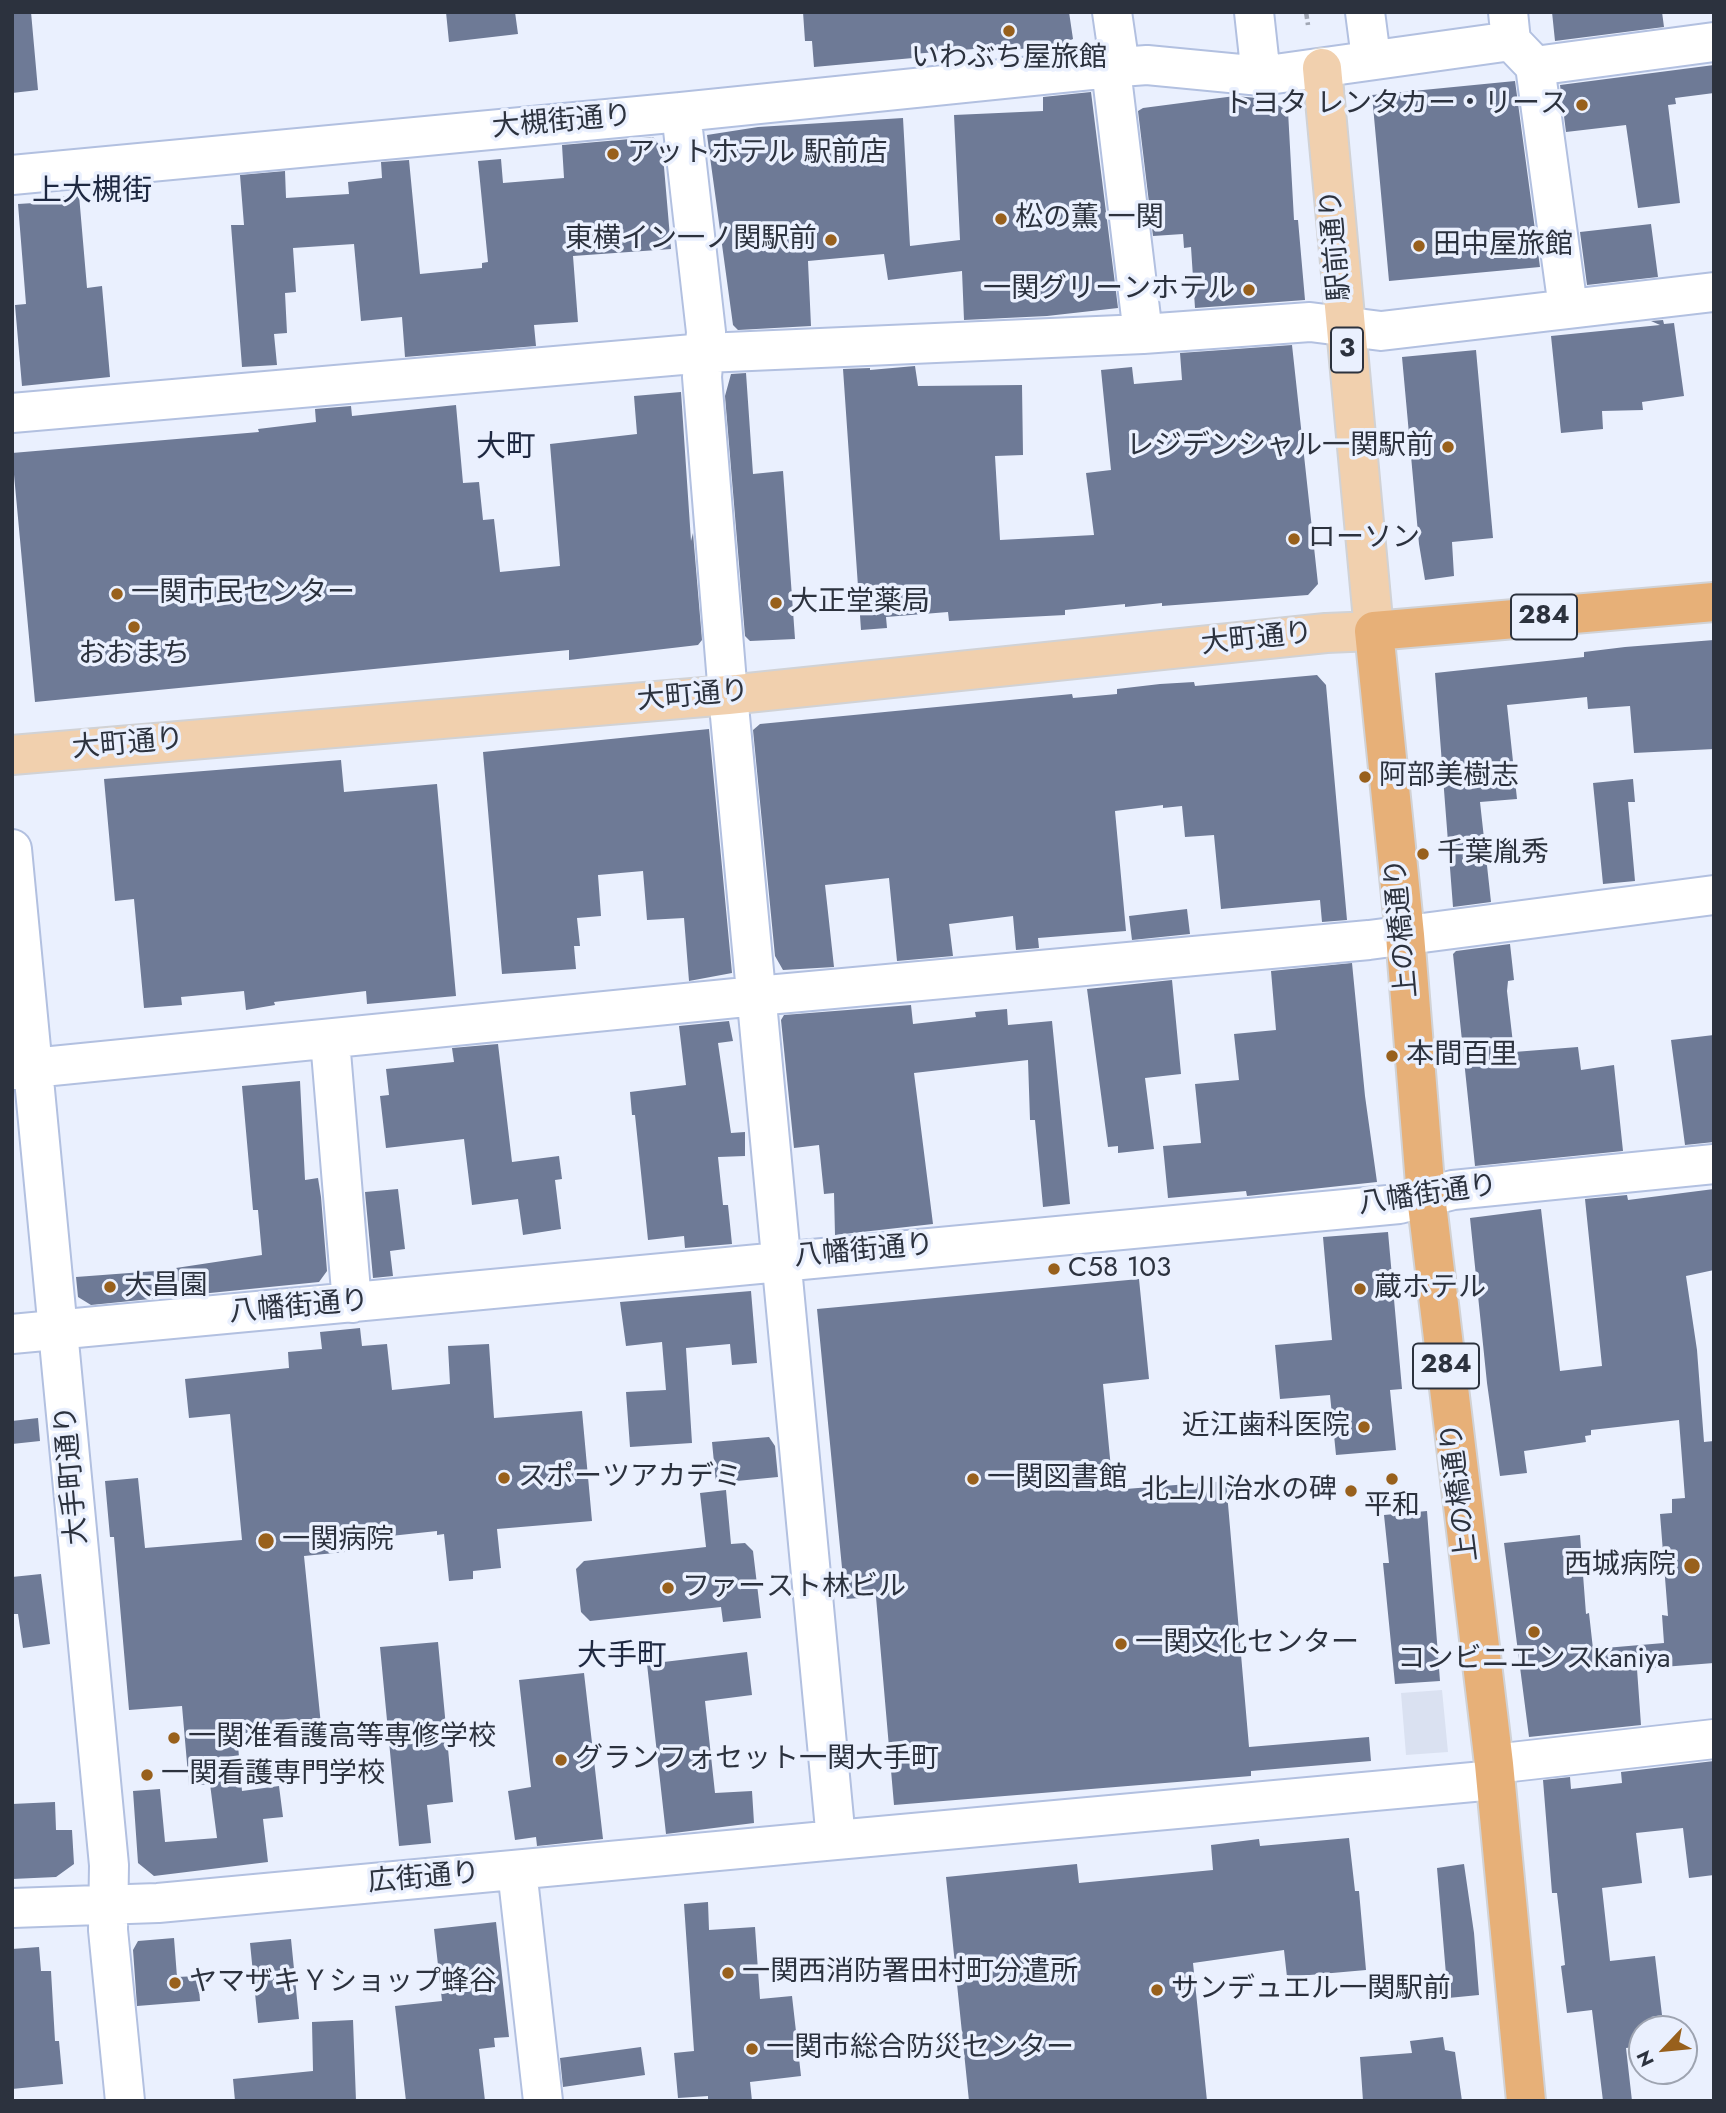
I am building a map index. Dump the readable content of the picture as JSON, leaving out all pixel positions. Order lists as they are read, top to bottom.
{
  "streets": {
    "highway": ["284", "上の橋通り"],
    "main road": ["駅前通り", "3", "大町通り"],
    "street": [
      "大槻街通り",
      "八幡街通り",
      "大手町通り",
      "広街通り"
    ]
  },
  "crossings": [
    ["大槻街通り", "駅前通り"],
    ["駅前通り", "284"],
    ["駅前通り", "大町通り"],
    ["駅前通り", "上の橋通り"],
    ["284", "大町通り"],
    ["284", "上の橋通り"],
    ["大町通り", "上の橋通り"],
    ["上の橋通り", "八幡街通り"],
    ["上の橋通り", "広街通り"],
    ["八幡街通り", "大手町通り"],
    ["大手町通り", "広街通り"]
  ],
  "districts": ["上大槻街", "大町", "大手町"],
  "places": [
    "いわぶち屋旅館",
    "トヨタ レンタカー・リース",
    "アットホテル 駅前店",
    "松の薫 一関",
    "東横イン一ノ関駅前",
    "田中屋旅館",
    "一関グリーンホテル",
    "レジデンシャル一関駅前",
    "ローソン",
    "一関市民センター",
    "大正堂薬局",
    "おおまち",
    "阿部美樹志",
    "千葉胤秀",
    "本間百里",
    "C58 103",
    "大昌園",
    "蔵ホテル",
    "近江歯科医院",
    "スポーツアカデミ",
    "一関図書館",
    "平和",
    "北上川治水の碑",
    "一関病院",
    "西城病院",
    "ファースト林ビル",
    "コンビニエンスKaniya",
    "一関文化センター",
    "一関准看護高等専修学校",
    "グランフォセット一関大手町",
    "一関看護専門学校",
    "一関西消防署田村町分遣所",
    "ヤマザキＹショップ蜂谷",
    "サンデュエル一関駅前",
    "一関市総合防災センター"
  ],
  "north": "bottom left"
}
